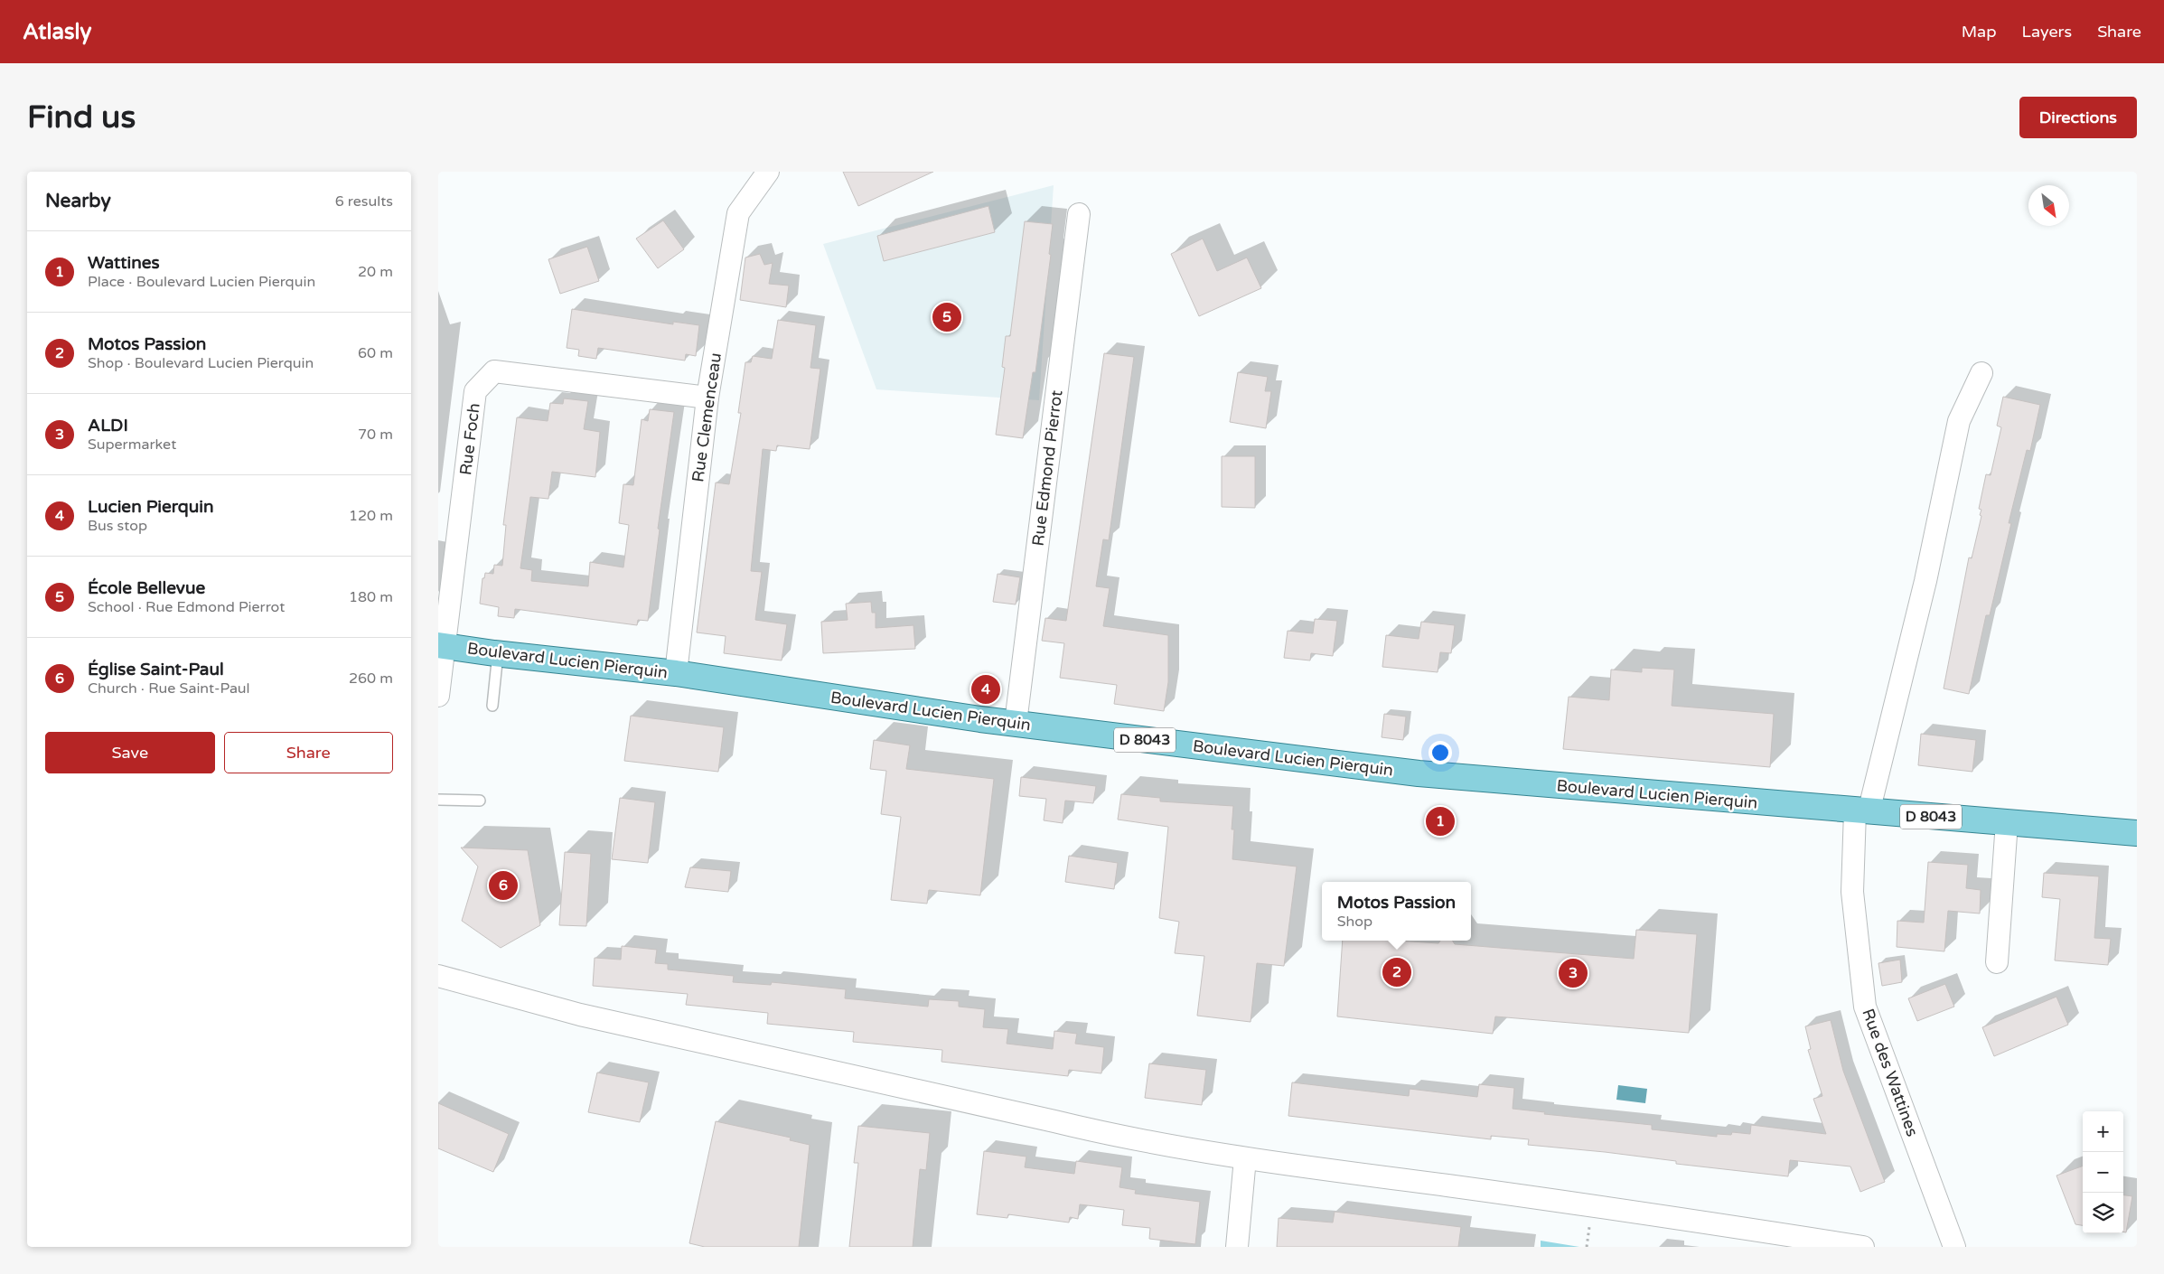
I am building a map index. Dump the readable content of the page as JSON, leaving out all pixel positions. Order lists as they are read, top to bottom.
{
  "streets": {
    "main road": ["Boulevard Lucien Pierquin", "D 8043"],
    "street": [
      "Rue Clemenceau",
      "Rue Foch",
      "Rue Edmond Pierrot",
      "Rue des Wattines"
    ]
  },
  "crossings": [
    ["Rue Clemenceau", "Rue Foch"],
    ["Rue Clemenceau", "Boulevard Lucien Pierquin"],
    ["Rue Foch", "Boulevard Lucien Pierquin"],
    ["Rue Edmond Pierrot", "Boulevard Lucien Pierquin"],
    ["Boulevard Lucien Pierquin", "D 8043"],
    ["Boulevard Lucien Pierquin", "Rue des Wattines"],
    ["D 8043", "Rue des Wattines"]
  ],
  "north": "bottom right",
  "page": {
    "header": "Atlasly",
    "nav": ["Map", "Layers", "Share"],
    "buttons": [
      "Directions",
      ["Save", "Share"]
    ],
    "title": "Find us",
    "heading": ["Nearby", "6 results"],
    "list": [
      {
        "mark": "1",
        "name": "Wattines",
        "note": "Place · Boulevard Lucien Pierquin",
        "value": "20 m"
      },
      {
        "mark": "2",
        "name": "Motos Passion",
        "note": "Shop · Boulevard Lucien Pierquin",
        "value": "60 m"
      },
      {
        "mark": "3",
        "name": "ALDI",
        "note": "Supermarket",
        "value": "70 m"
      },
      {
        "mark": "4",
        "name": "Lucien Pierquin",
        "note": "Bus stop",
        "value": "120 m"
      },
      {
        "mark": "5",
        "name": "École Bellevue",
        "note": "School · Rue Edmond Pierrot",
        "value": "180 m"
      },
      {
        "mark": "6",
        "name": "Église Saint-Paul",
        "note": "Church · Rue Saint-Paul",
        "value": "260 m"
      }
    ],
    "pins": [
      "5",
      "4",
      "1",
      "6",
      "2",
      "3"
    ],
    "popup": ["Motos Passion", "Shop"],
    "map_buttons": ["+", "−"]
  }
}
